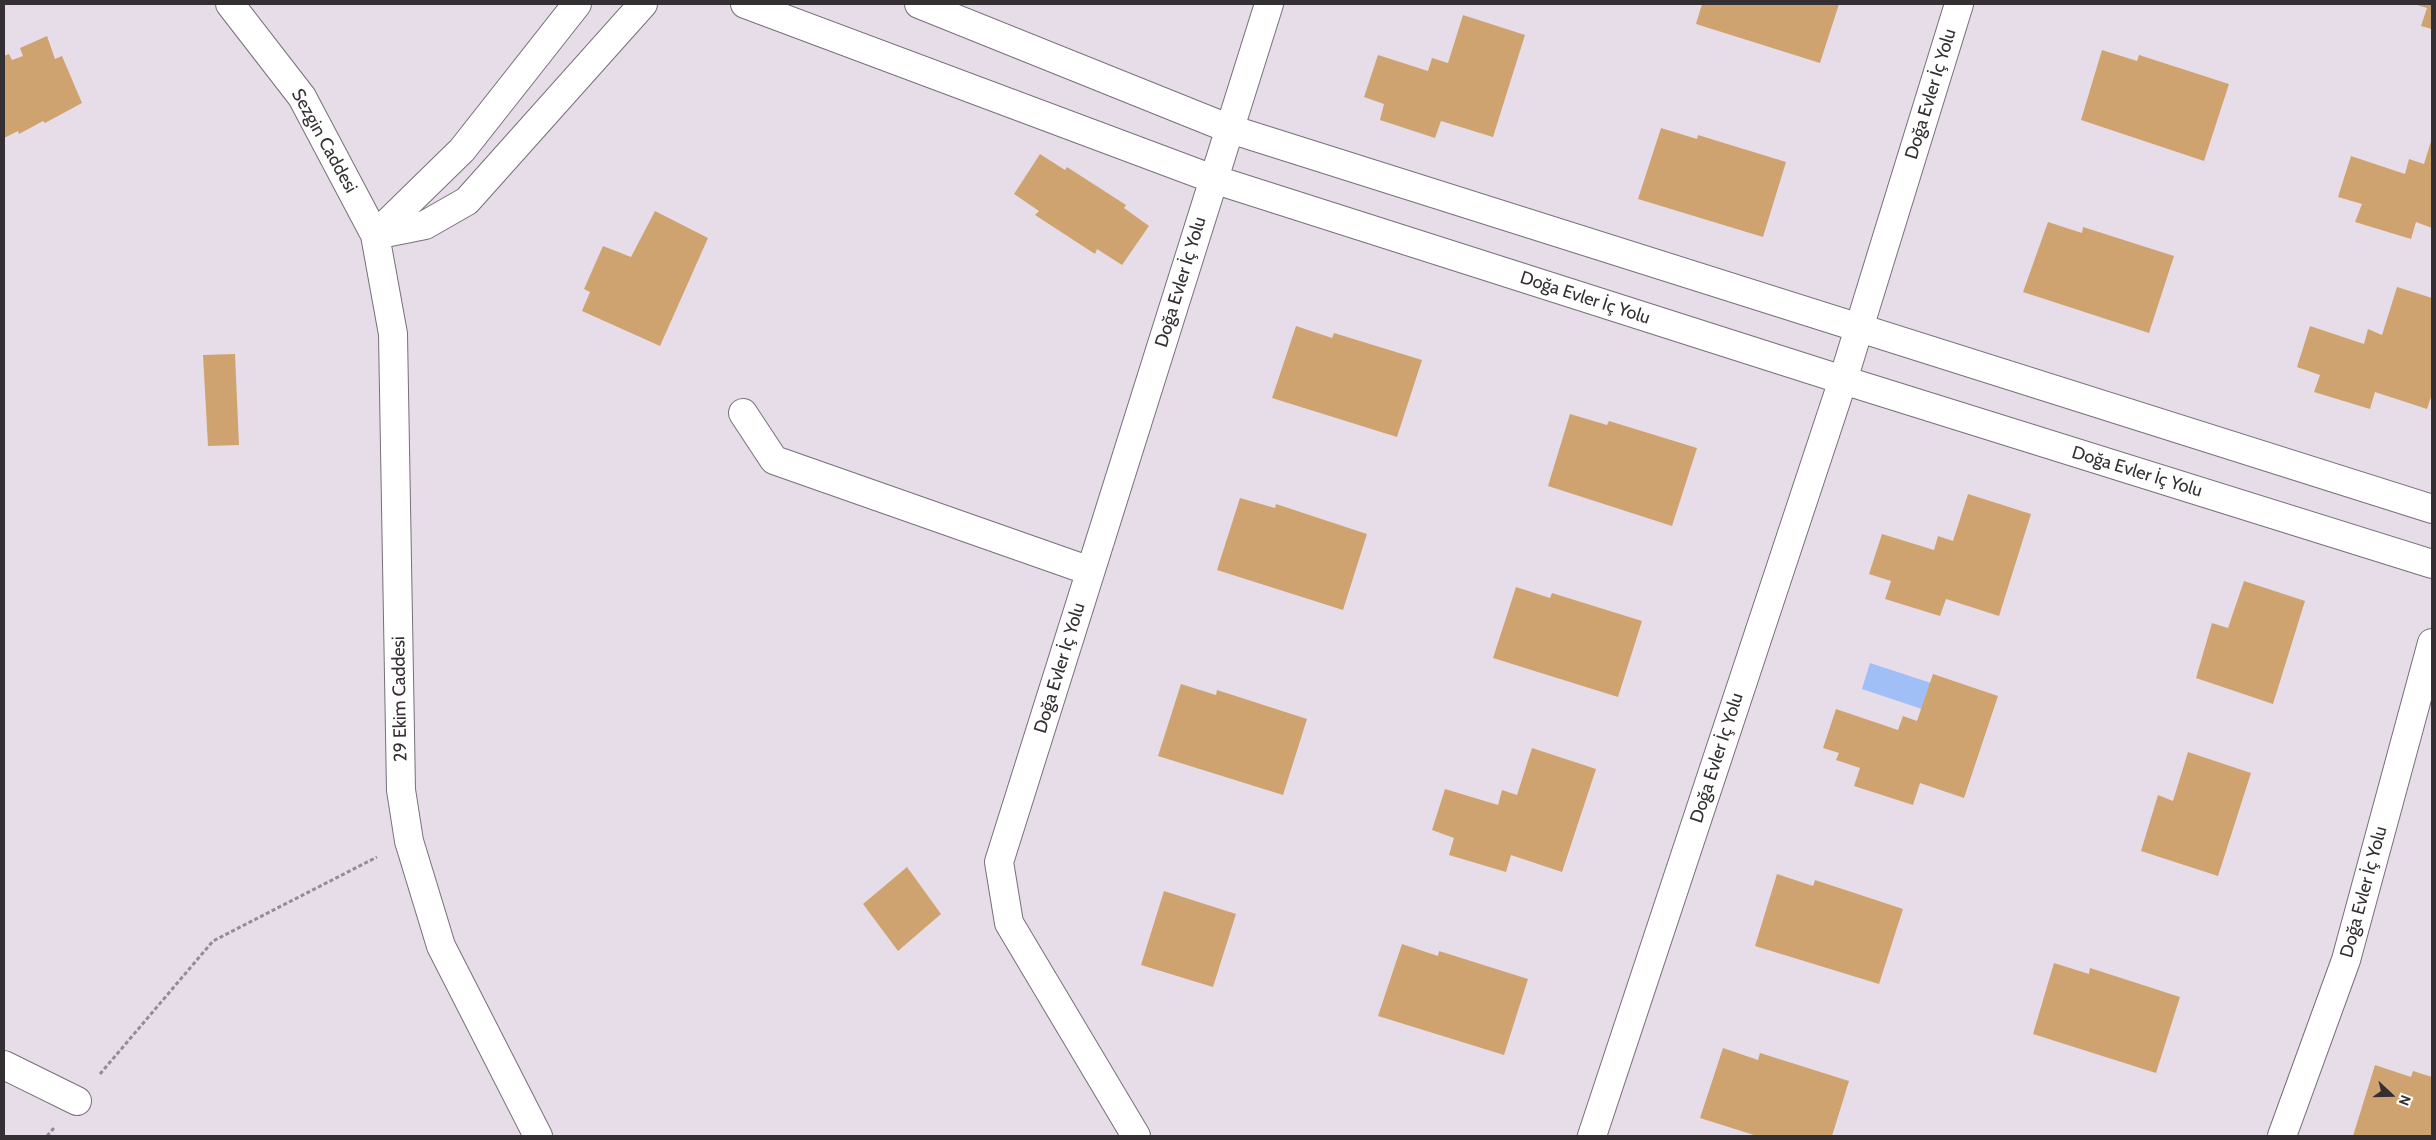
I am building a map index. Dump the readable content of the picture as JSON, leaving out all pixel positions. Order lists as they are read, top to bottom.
{
  "streets": {
    "street": ["Doğa Evler İç Yolu", "Sezgin Caddesi", "29 Ekim Caddesi"]
  },
  "crossings": [
    ["Sezgin Caddesi", "29 Ekim Caddesi"]
  ],
  "north": "right"
}
